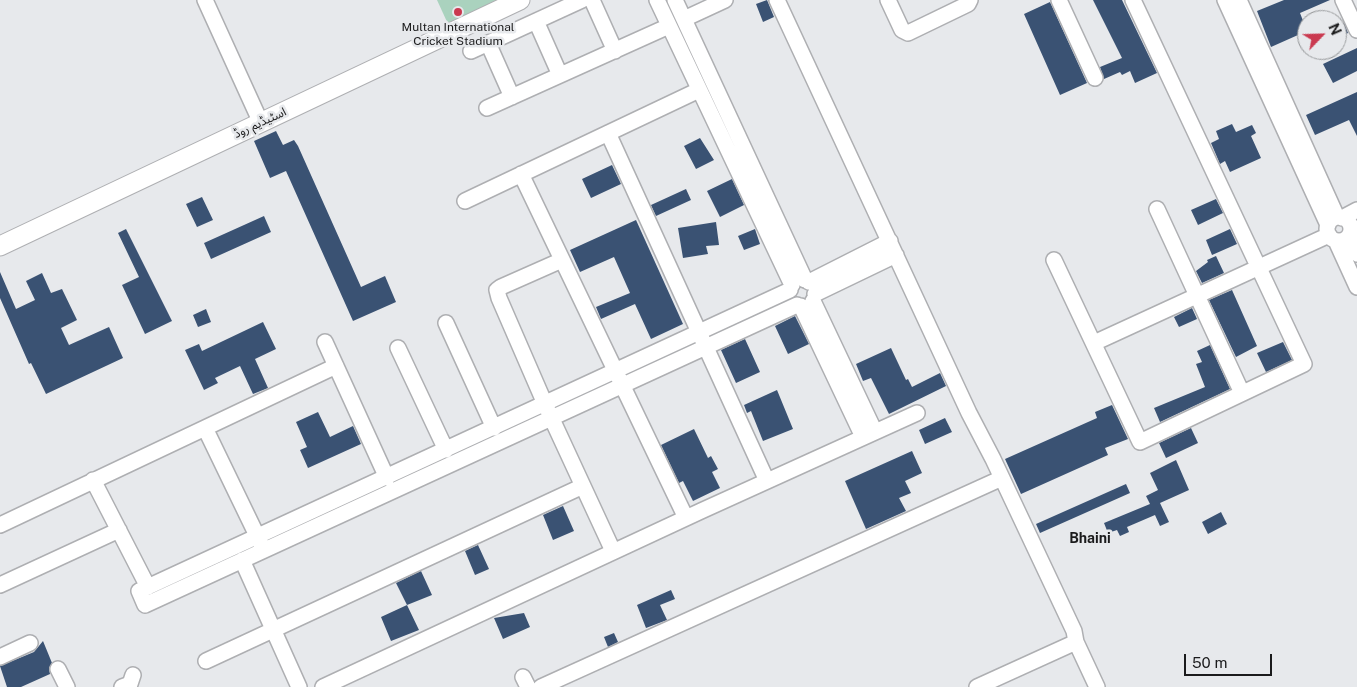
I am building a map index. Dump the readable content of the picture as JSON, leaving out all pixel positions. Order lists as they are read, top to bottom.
{
  "streets": {
    "main road": ["اسٹیڈیم روڈ"]
  },
  "districts": ["Bhaini"],
  "places": ["Multan International Cricket Stadium"],
  "scale_bar": "50 m",
  "north": "top right"
}
